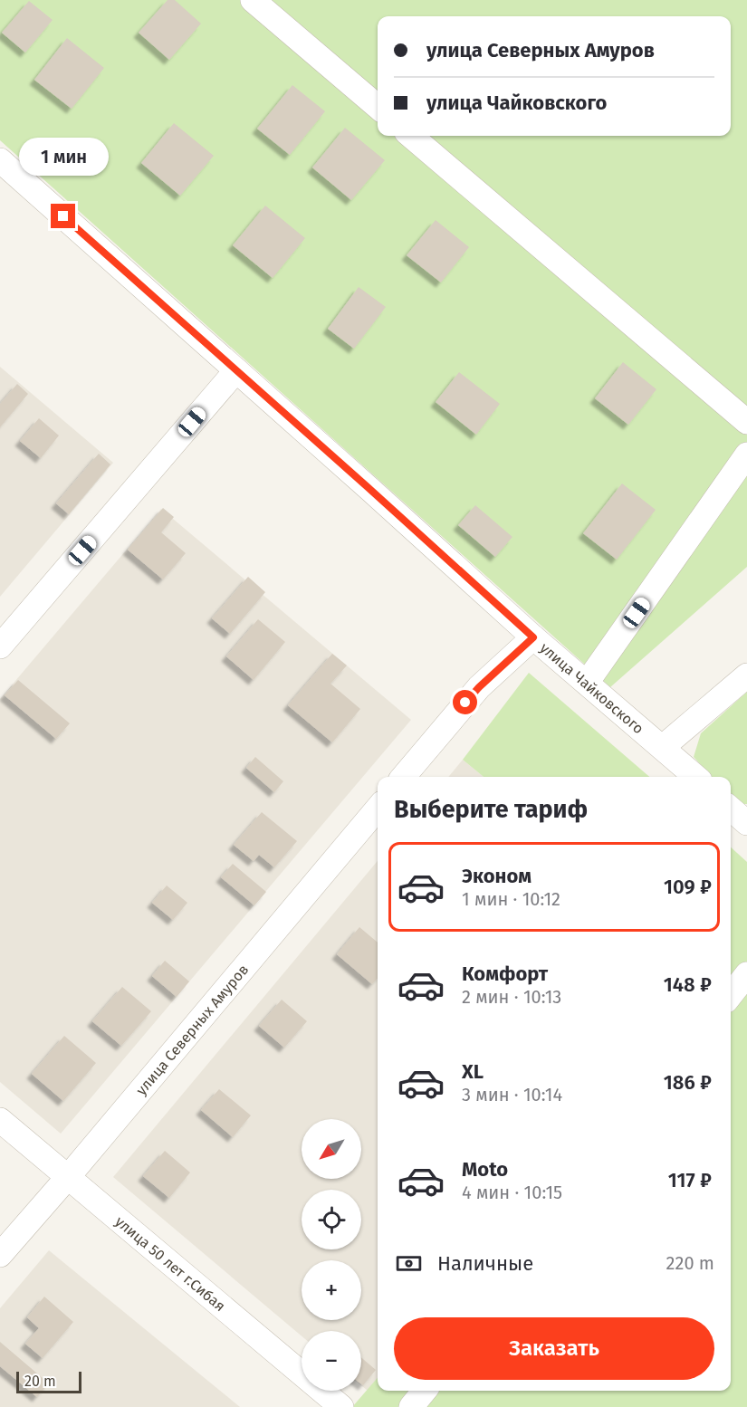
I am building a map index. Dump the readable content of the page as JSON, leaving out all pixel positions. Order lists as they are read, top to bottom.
{
  "streets": {
    "street": ["улица Чайковского", "улица Северных Амуров", "улица 50 лет г.Сибая"]
  },
  "crossings": [
    ["улица Северных Амуров", "улица 50 лет г.Сибая"]
  ],
  "scale_bar": "20 m",
  "north": "bottom left",
  "page": {
    "banner": ["улица Северных Амуров", "улица Чайковского"],
    "bubble": "1 мин",
    "heading": "Выберите тариф",
    "list": [
      {
        "name": "Эконом",
        "note": "1 мин · 10:12",
        "value": "109 ₽"
      },
      {
        "name": "Комфорт",
        "note": "2 мин · 10:13",
        "value": "148 ₽"
      },
      {
        "name": "XL",
        "note": "3 мин · 10:14",
        "value": "186 ₽"
      },
      {
        "name": "Moto",
        "note": "4 мин · 10:15",
        "value": "117 ₽"
      }
    ],
    "map_buttons": ["+", "−"],
    "pay": ["Наличные", "220 m"],
    "buttons": "Заказать",
    "scale": "20 m"
  }
}
